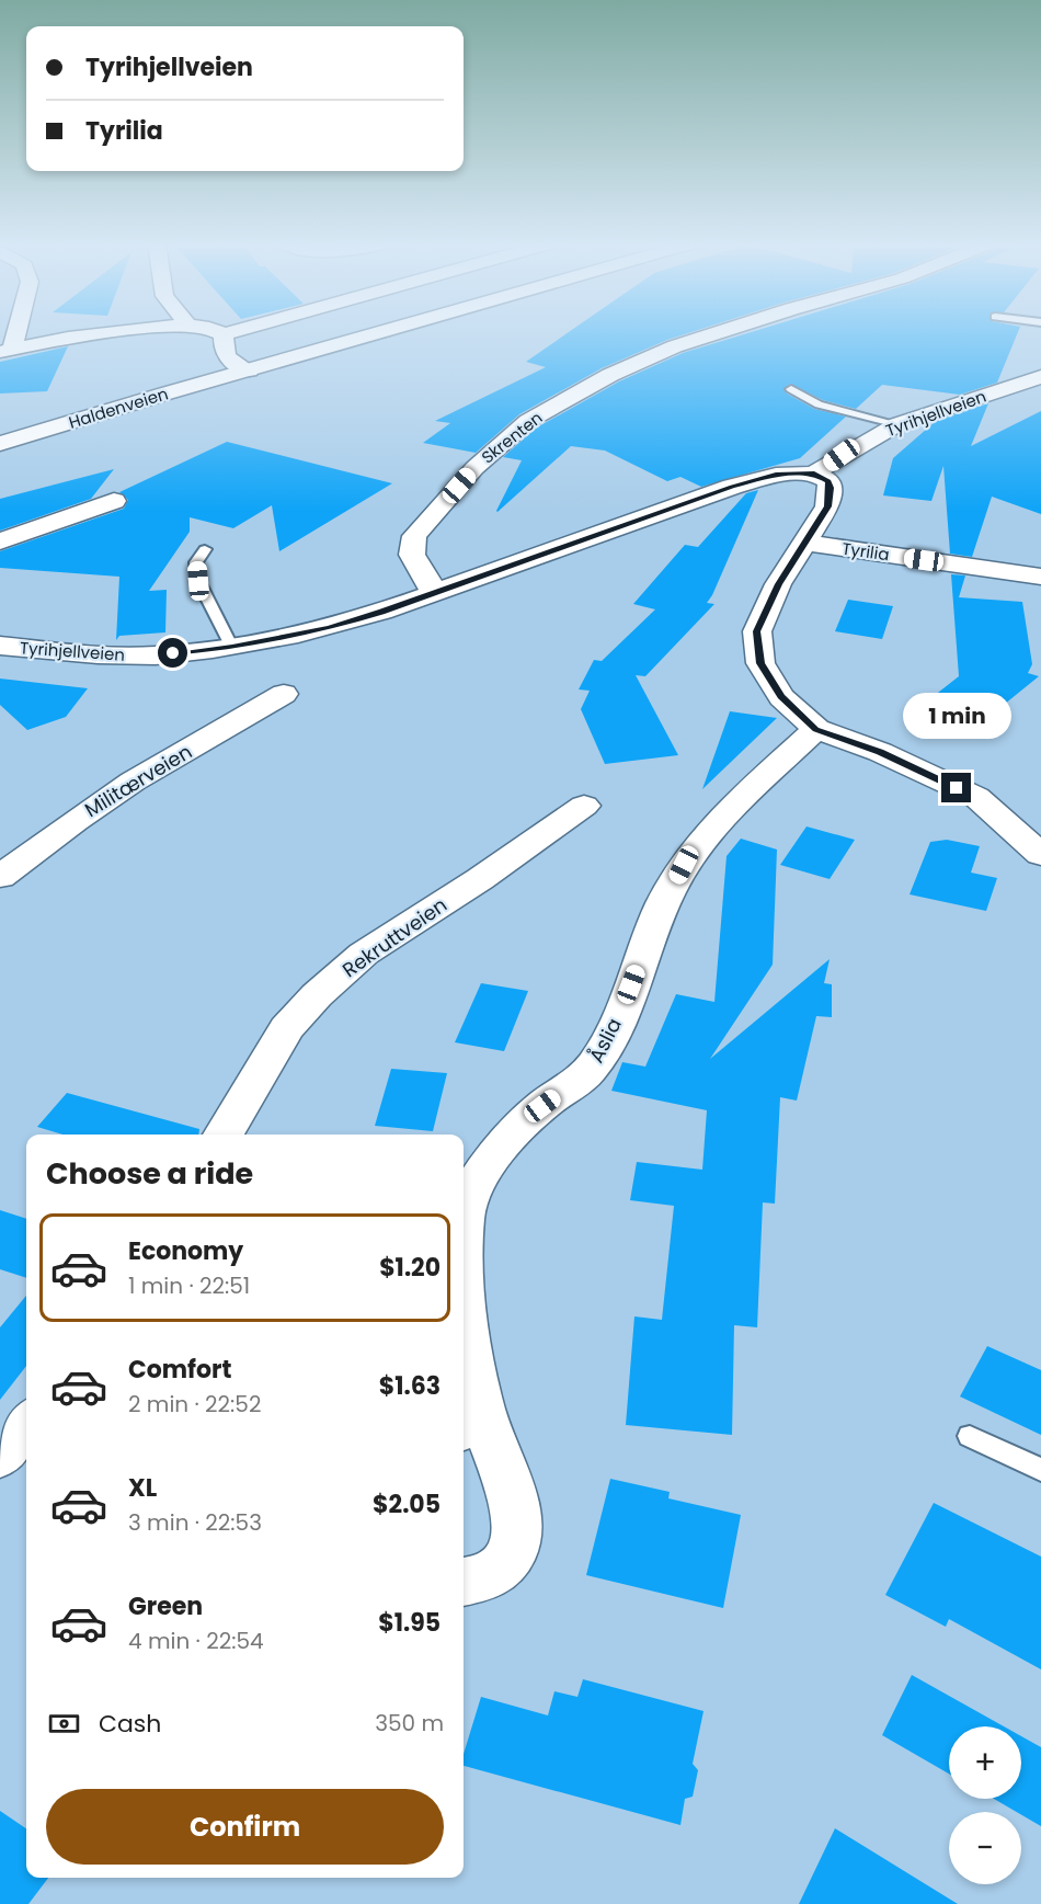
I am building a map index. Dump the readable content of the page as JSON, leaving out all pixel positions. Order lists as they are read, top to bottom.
{
  "streets": {
    "street": [
      "Haldenveien",
      "Tyrihjellveien",
      "Skrenten",
      "Tyrilia",
      "Militærveien",
      "Rekruttveien",
      "Åslia"
    ]
  },
  "crossings": [
    ["Tyrihjellveien", "Skrenten"]
  ],
  "page": {
    "banner": ["Tyrihjellveien", "Tyrilia"],
    "bubble": "1 min",
    "heading": "Choose a ride",
    "list": [
      {
        "name": "Economy",
        "note": "1 min · 22:51",
        "value": "$1.20"
      },
      {
        "name": "Comfort",
        "note": "2 min · 22:52",
        "value": "$1.63"
      },
      {
        "name": "XL",
        "note": "3 min · 22:53",
        "value": "$2.05"
      },
      {
        "name": "Green",
        "note": "4 min · 22:54",
        "value": "$1.95"
      }
    ],
    "pay": ["Cash", "350 m"],
    "map_buttons": ["+", "−"],
    "buttons": "Confirm"
  }
}
